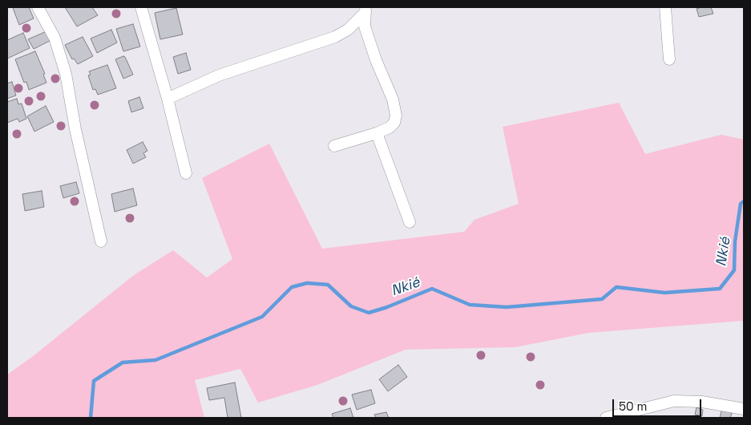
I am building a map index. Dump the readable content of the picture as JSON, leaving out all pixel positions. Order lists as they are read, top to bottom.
{
  "water": ["Nkié"],
  "scale_bar": "50 m"
}
